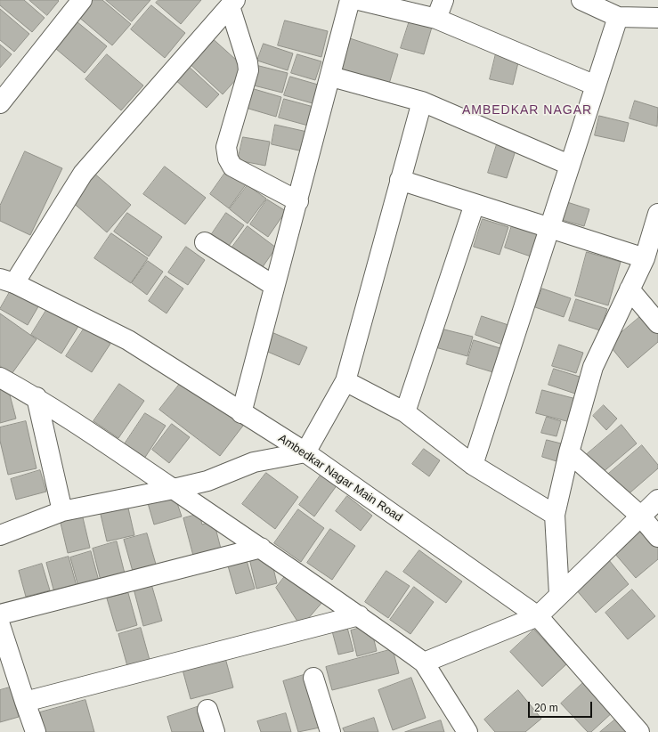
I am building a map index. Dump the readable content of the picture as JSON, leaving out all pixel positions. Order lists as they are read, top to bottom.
{
  "streets": {
    "street": ["Ambedkar Nagar Main Road"]
  },
  "districts": ["AMBEDKAR NAGAR"],
  "scale_bar": "20 m"
}
